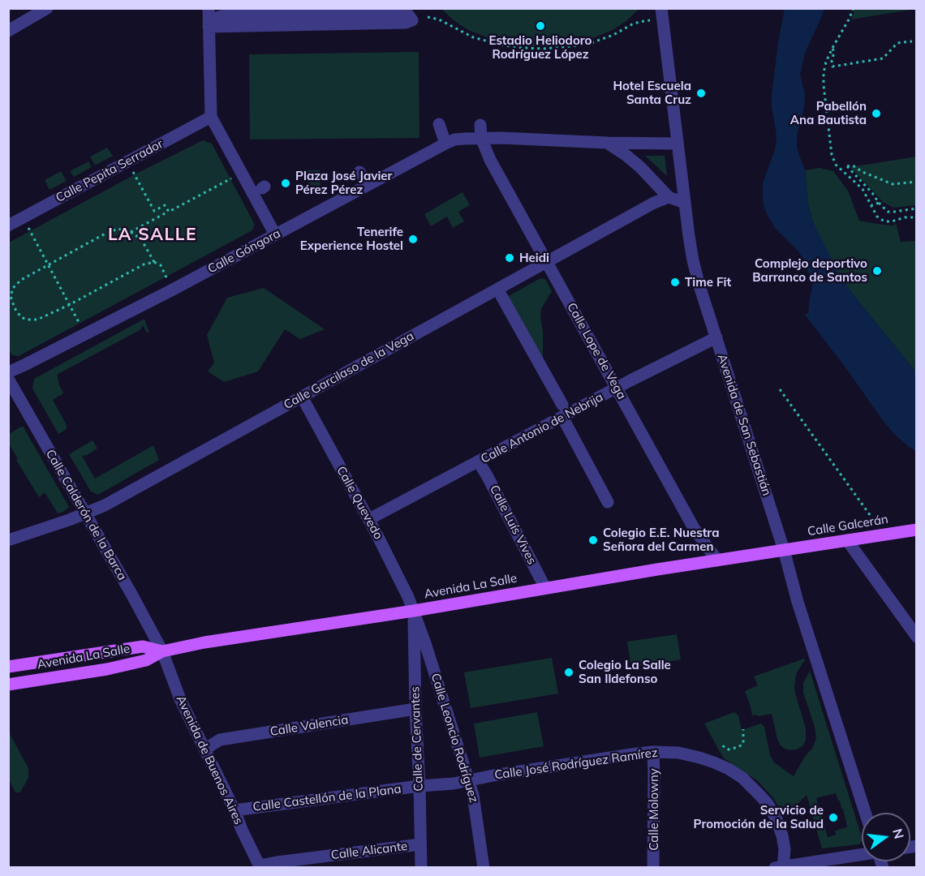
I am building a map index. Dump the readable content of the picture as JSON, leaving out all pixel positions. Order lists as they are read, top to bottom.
{
  "streets": {
    "main road": ["Calle Galcerán", "Avenida La Salle"],
    "street": [
      "Calle Pepita Serrador",
      "Calle Góngora",
      "Calle Lope de Vega",
      "Calle Garcilaso de la Vega",
      "Avenida de San Sebastián",
      "Calle Antonio de Nebrija",
      "Calle Quevedo",
      "Calle Calderón de la Barca",
      "Calle Luís Vives",
      "Calle Valencia",
      "Calle Leoncio Rodríguez",
      "Calle de Cervantes",
      "Avenida de Buenos Aires",
      "Calle José Rodríguez Ramírez",
      "Calle Castellón de la Plana",
      "Calle Molowny",
      "Calle Alicante"
    ]
  },
  "crossings": [
    ["Calle Góngora", "Calle Lope de Vega"],
    ["Calle Góngora", "Avenida de San Sebastián"],
    ["Calle Lope de Vega", "Calle Garcilaso de la Vega"],
    ["Calle Lope de Vega", "Calle Antonio de Nebrija"],
    ["Calle Lope de Vega", "Avenida La Salle"],
    ["Calle Garcilaso de la Vega", "Calle Quevedo"],
    ["Calle Garcilaso de la Vega", "Calle Calderón de la Barca"],
    ["Avenida de San Sebastián", "Calle Antonio de Nebrija"],
    ["Avenida de San Sebastián", "Calle Galcerán"],
    ["Avenida de San Sebastián", "Avenida La Salle"],
    ["Calle Antonio de Nebrija", "Calle Quevedo"],
    ["Calle Antonio de Nebrija", "Calle Luís Vives"],
    ["Calle Quevedo", "Avenida La Salle"],
    ["Calle Quevedo", "Calle Leoncio Rodríguez"],
    ["Calle Quevedo", "Calle de Cervantes"],
    ["Calle Calderón de la Barca", "Avenida La Salle"],
    ["Calle Calderón de la Barca", "Avenida de Buenos Aires"],
    ["Calle Luís Vives", "Avenida La Salle"],
    ["Calle Galcerán", "Avenida La Salle"],
    ["Avenida La Salle", "Calle Leoncio Rodríguez"],
    ["Avenida La Salle", "Calle de Cervantes"],
    ["Avenida La Salle", "Avenida de Buenos Aires"],
    ["Calle Valencia", "Calle de Cervantes"],
    ["Calle Valencia", "Avenida de Buenos Aires"],
    ["Calle Leoncio Rodríguez", "Calle de Cervantes"],
    ["Calle Leoncio Rodríguez", "Calle José Rodríguez Ramírez"],
    ["Calle de Cervantes", "Calle José Rodríguez Ramírez"],
    ["Calle de Cervantes", "Calle Castellón de la Plana"],
    ["Calle de Cervantes", "Calle Alicante"],
    ["Avenida de Buenos Aires", "Calle Castellón de la Plana"],
    ["Avenida de Buenos Aires", "Calle Alicante"],
    ["Calle José Rodríguez Ramírez", "Calle Castellón de la Plana"],
    ["Calle José Rodríguez Ramírez", "Calle Molowny"]
  ],
  "districts": ["LA SALLE"],
  "places": [
    "Estadio Heliodoro Rodríguez López",
    "Hotel Escuela Santa Cruz",
    "Pabellón Ana Bautista",
    "Plaza José Javier Pérez Pérez",
    "Tenerife Experience Hostel",
    "Heidi",
    "Complejo deportivo Barranco de Santos",
    "Time Fit",
    "Colegio E.E. Nuestra Señora del Carmen",
    "Colegio La Salle San Ildefonso",
    "Servicio de Promoción de la Salud"
  ],
  "north": "right"
}
